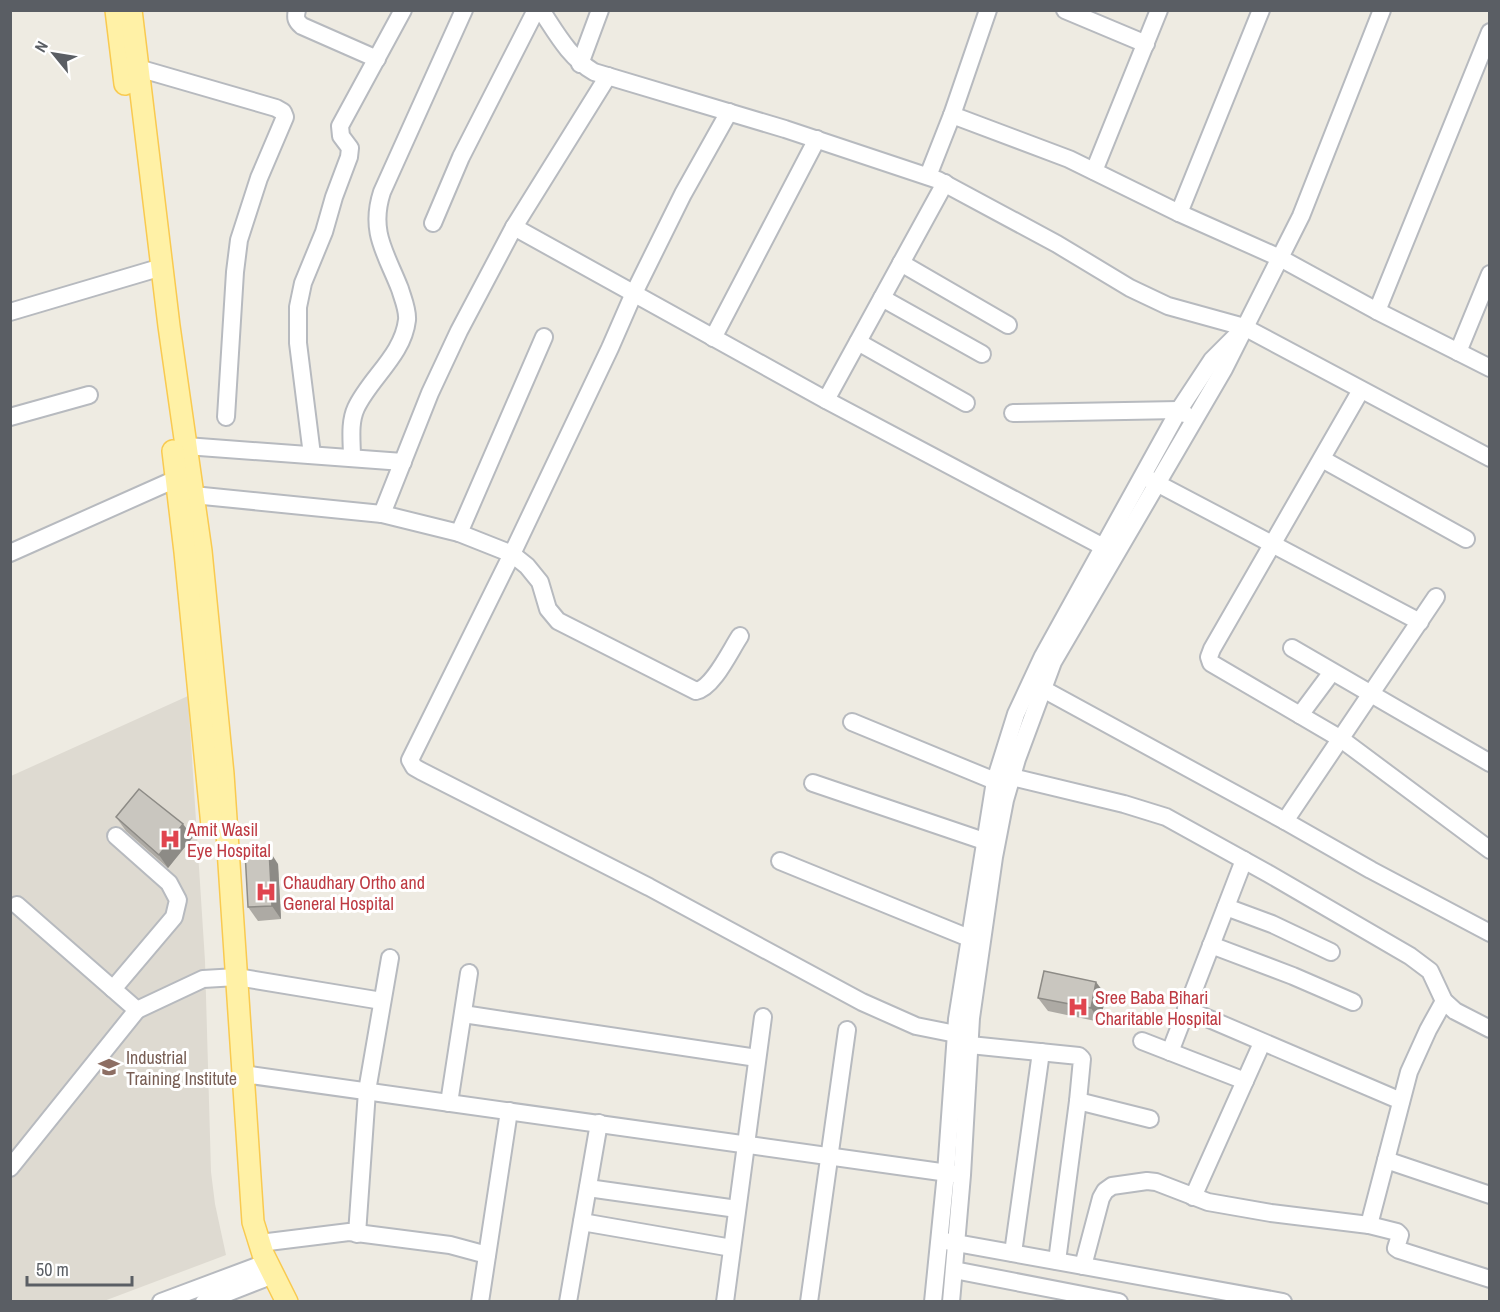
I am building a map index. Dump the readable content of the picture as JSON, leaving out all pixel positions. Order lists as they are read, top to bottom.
{
  "places": {
    "hospital": ["Amit Wasil Eye Hospital", "Chaudhary Ortho and General Hospital", "Sree Baba Bihari Charitable Hospital"],
    "school or university": ["Industrial Training Institute"]
  },
  "scale_bar": "50 m",
  "north": "top left"
}
